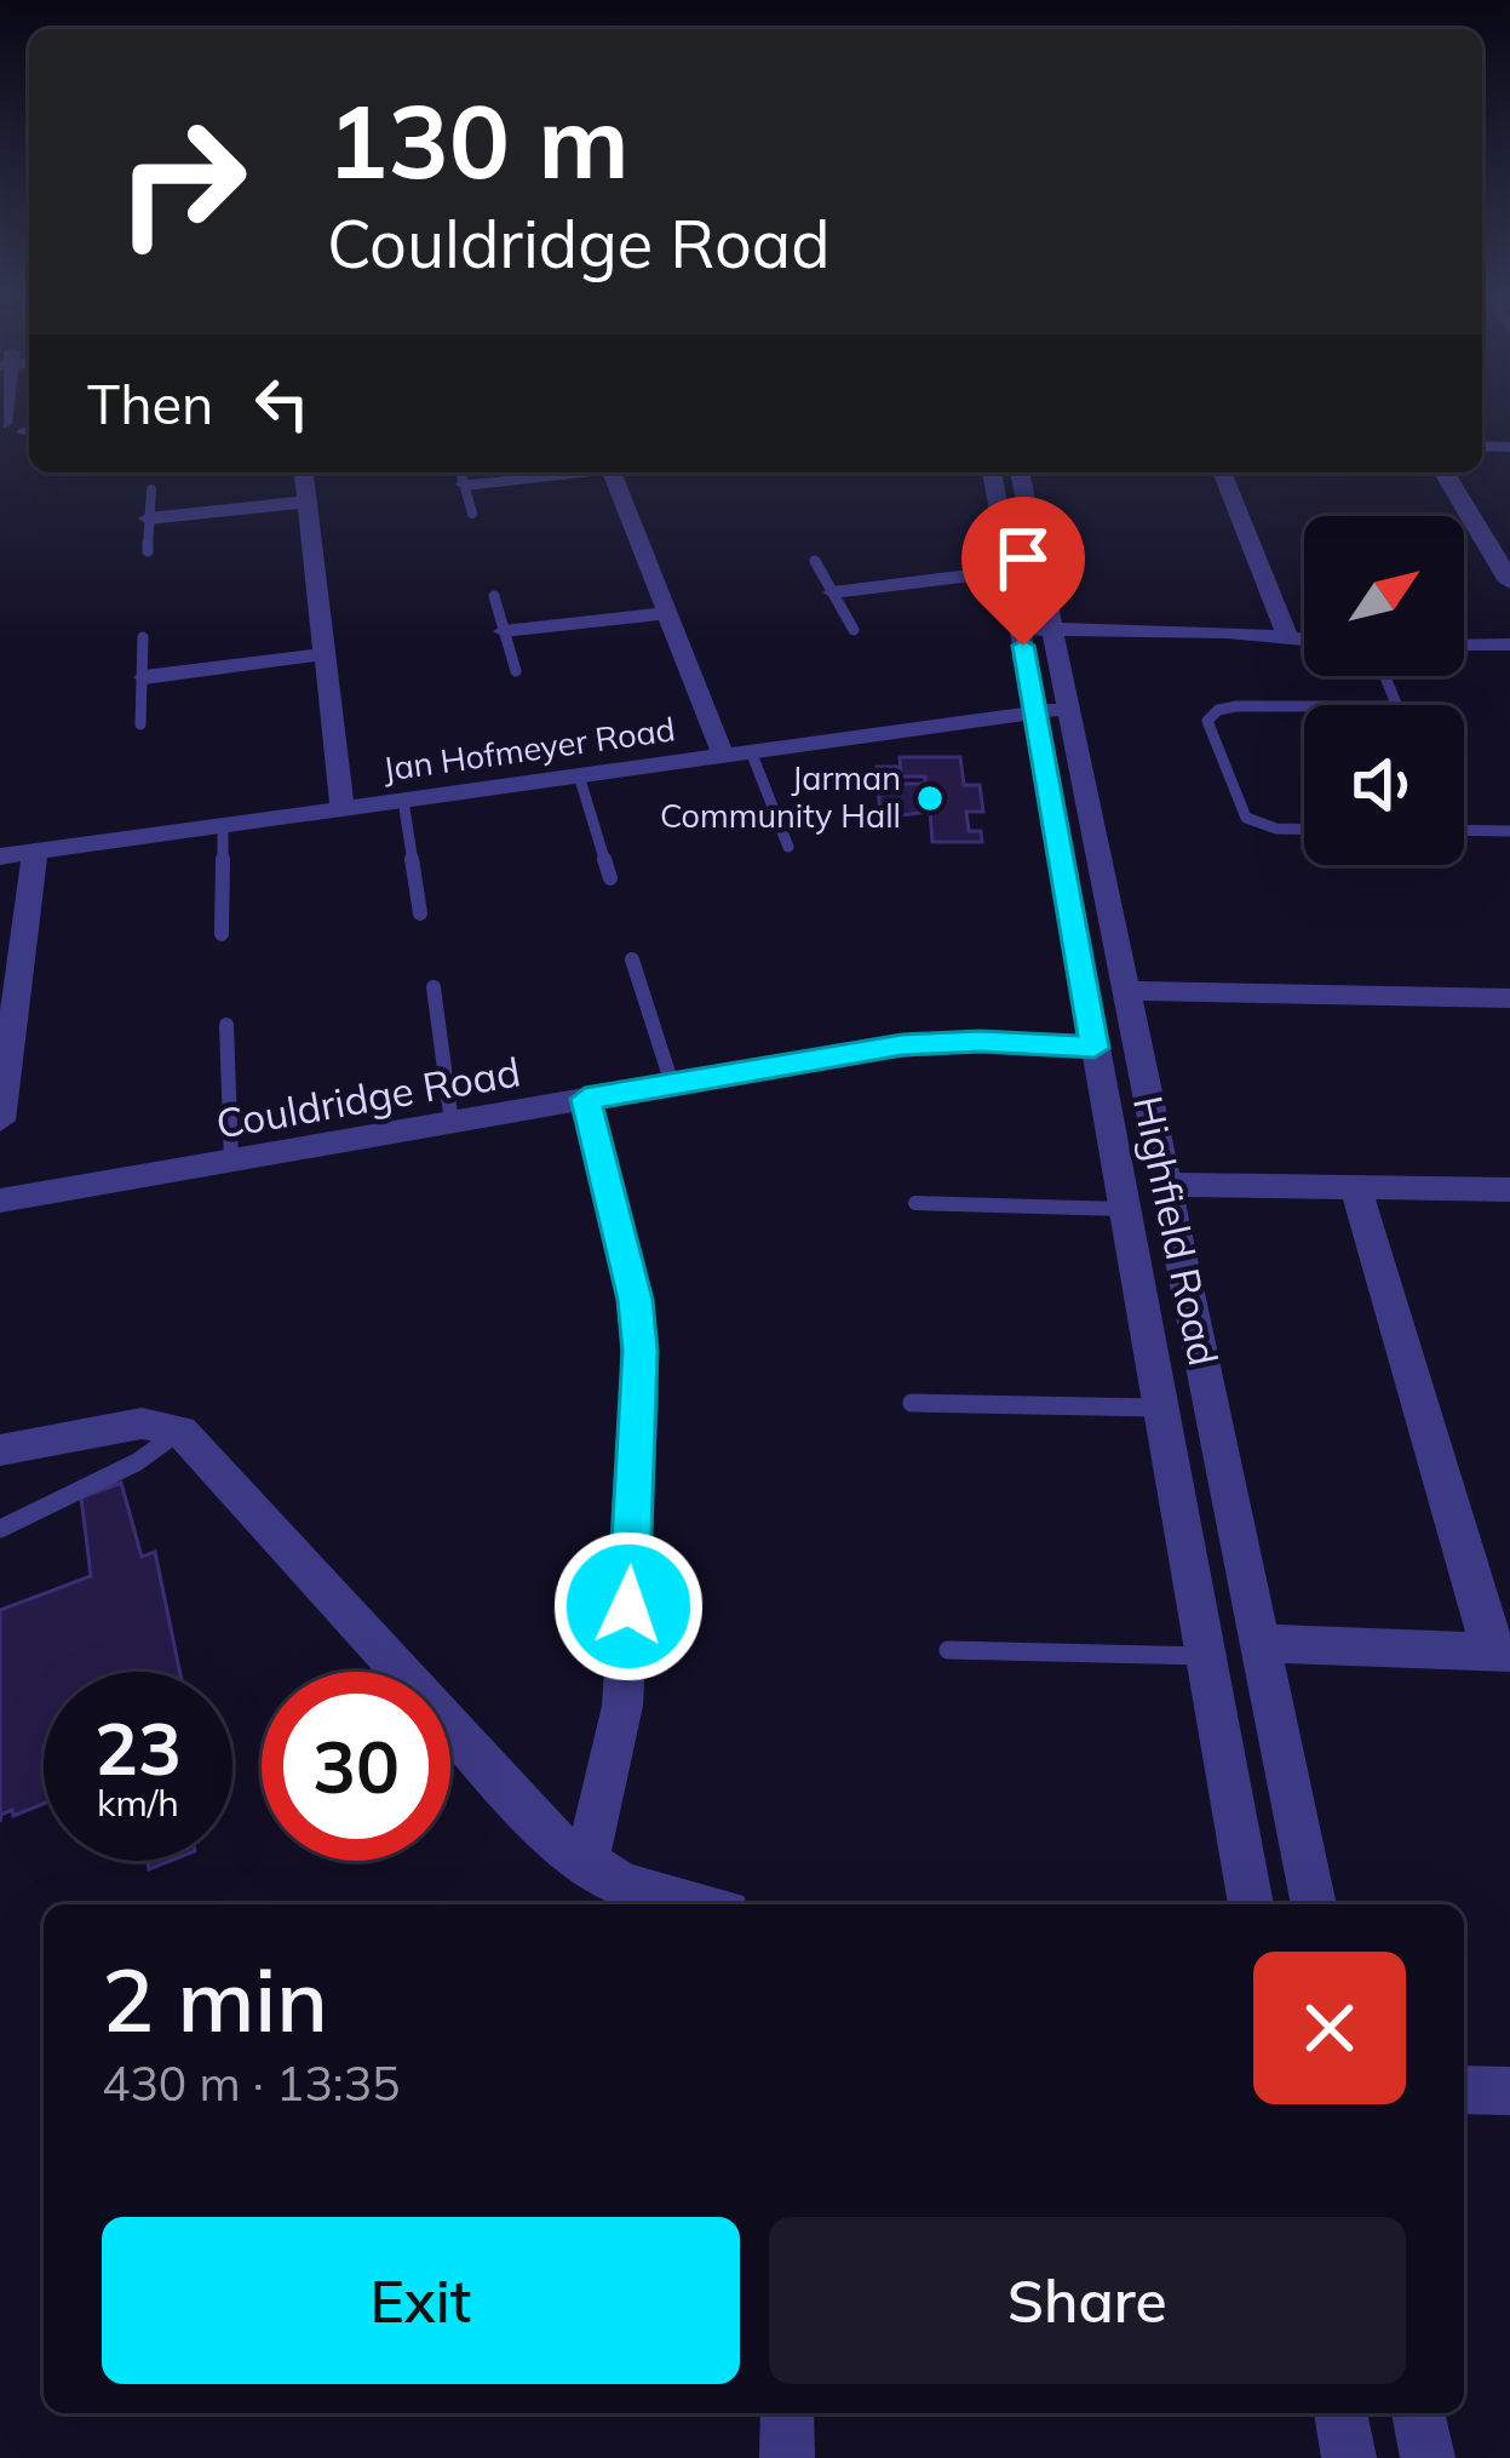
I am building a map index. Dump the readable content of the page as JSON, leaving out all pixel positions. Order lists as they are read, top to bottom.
{
  "streets": {
    "street": ["Jan Hofmeyer Road", "Couldridge Road", "Highfield Road"]
  },
  "crossings": [
    ["Jan Hofmeyer Road", "Highfield Road"],
    ["Couldridge Road", "Highfield Road"]
  ],
  "places": ["Jarman Community Hall"],
  "north": "top right",
  "page": {
    "turn": ["130 m", "Couldridge Road"],
    "then": "Then",
    "speed": "23 km/h",
    "limit": "30",
    "heading": ["2 min", "430 m · 13:35"],
    "buttons": ["Exit", "Share"]
  }
}
